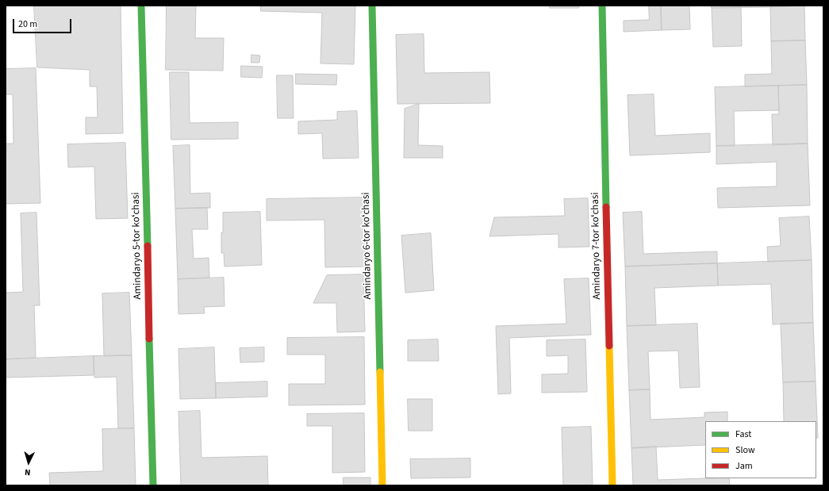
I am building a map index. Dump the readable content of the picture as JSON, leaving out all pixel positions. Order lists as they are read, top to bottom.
{
  "streets": {
    "street": ["Amindaryo 5-tor koʻchasi", "Amindaryo 6-tor koʻchasi", "Amindaryo 7-tor koʻchasi"]
  },
  "legend": ["Fast", "Slow", "Jam"],
  "scale_bar": "20 m",
  "north": "bottom"
}
